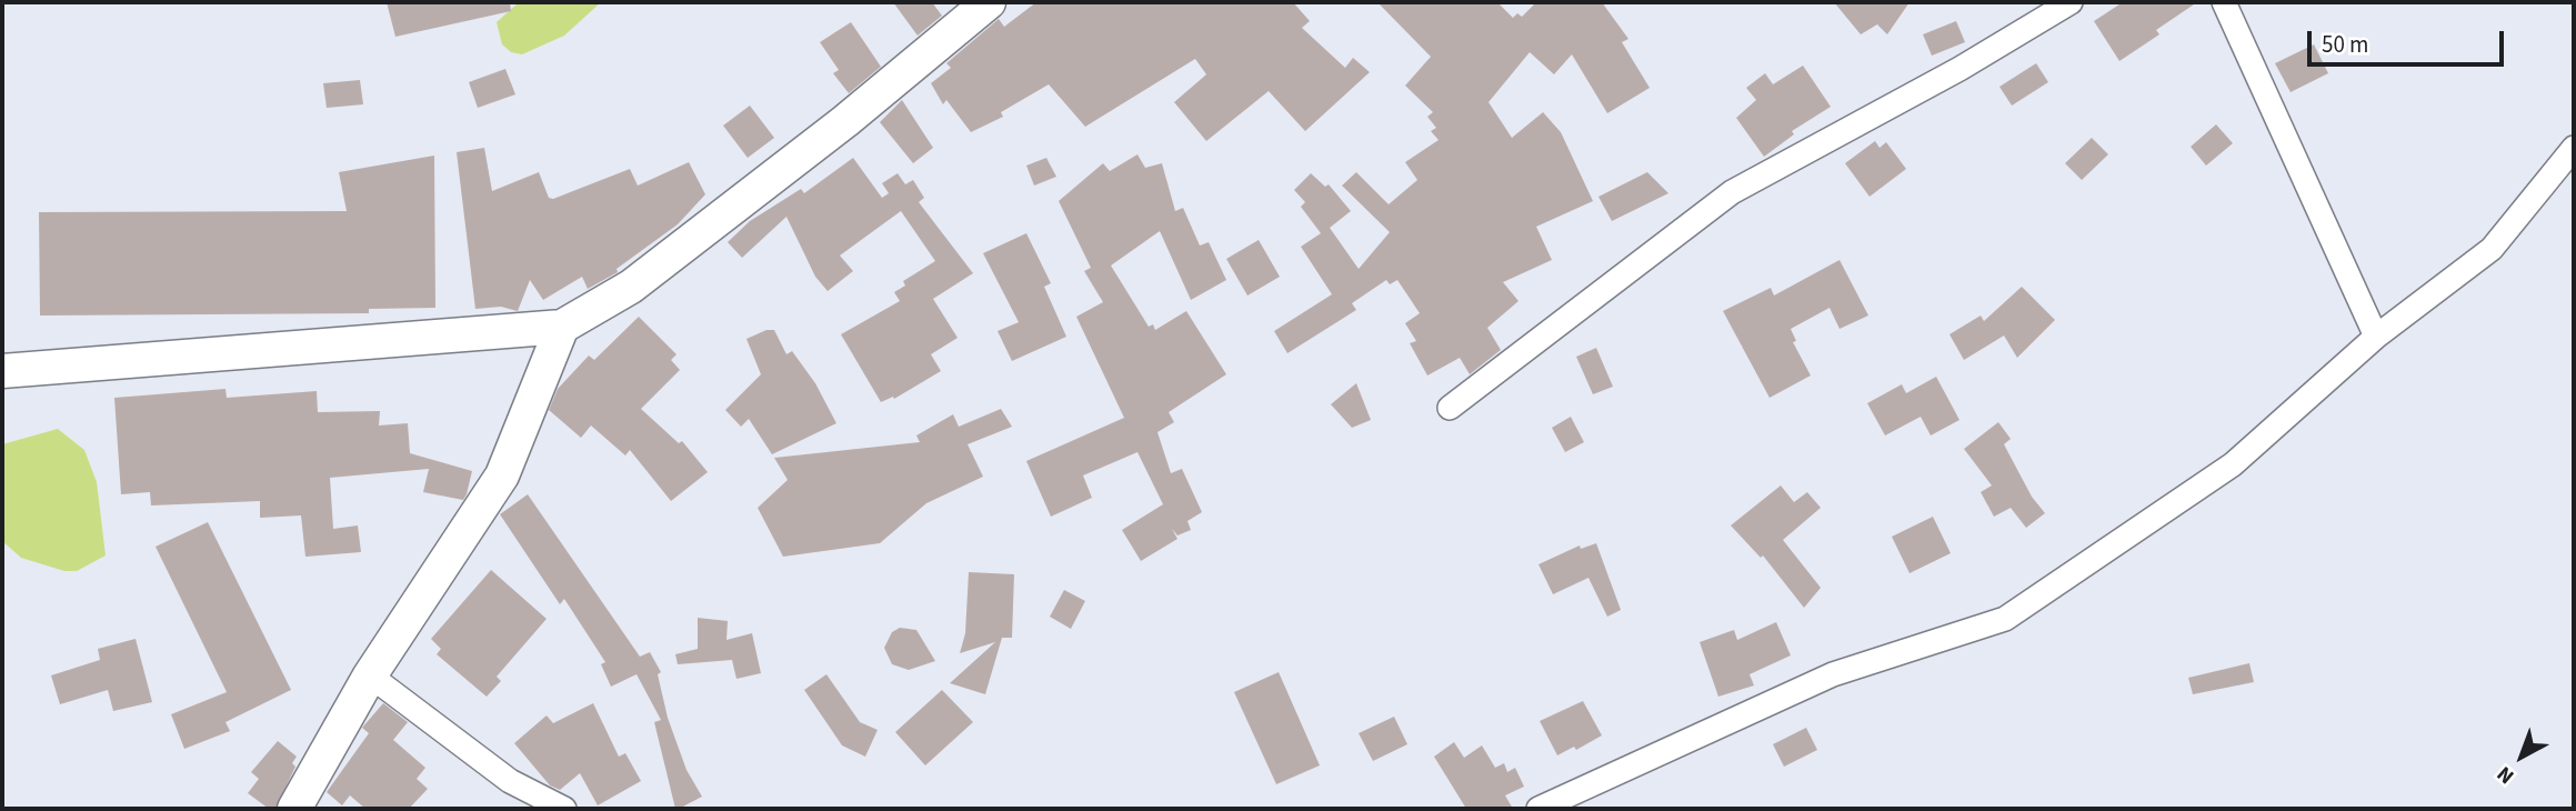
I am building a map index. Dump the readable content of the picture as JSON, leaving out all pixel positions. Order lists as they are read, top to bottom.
{
  "scale_bar": "50 m",
  "north": "bottom left"
}
